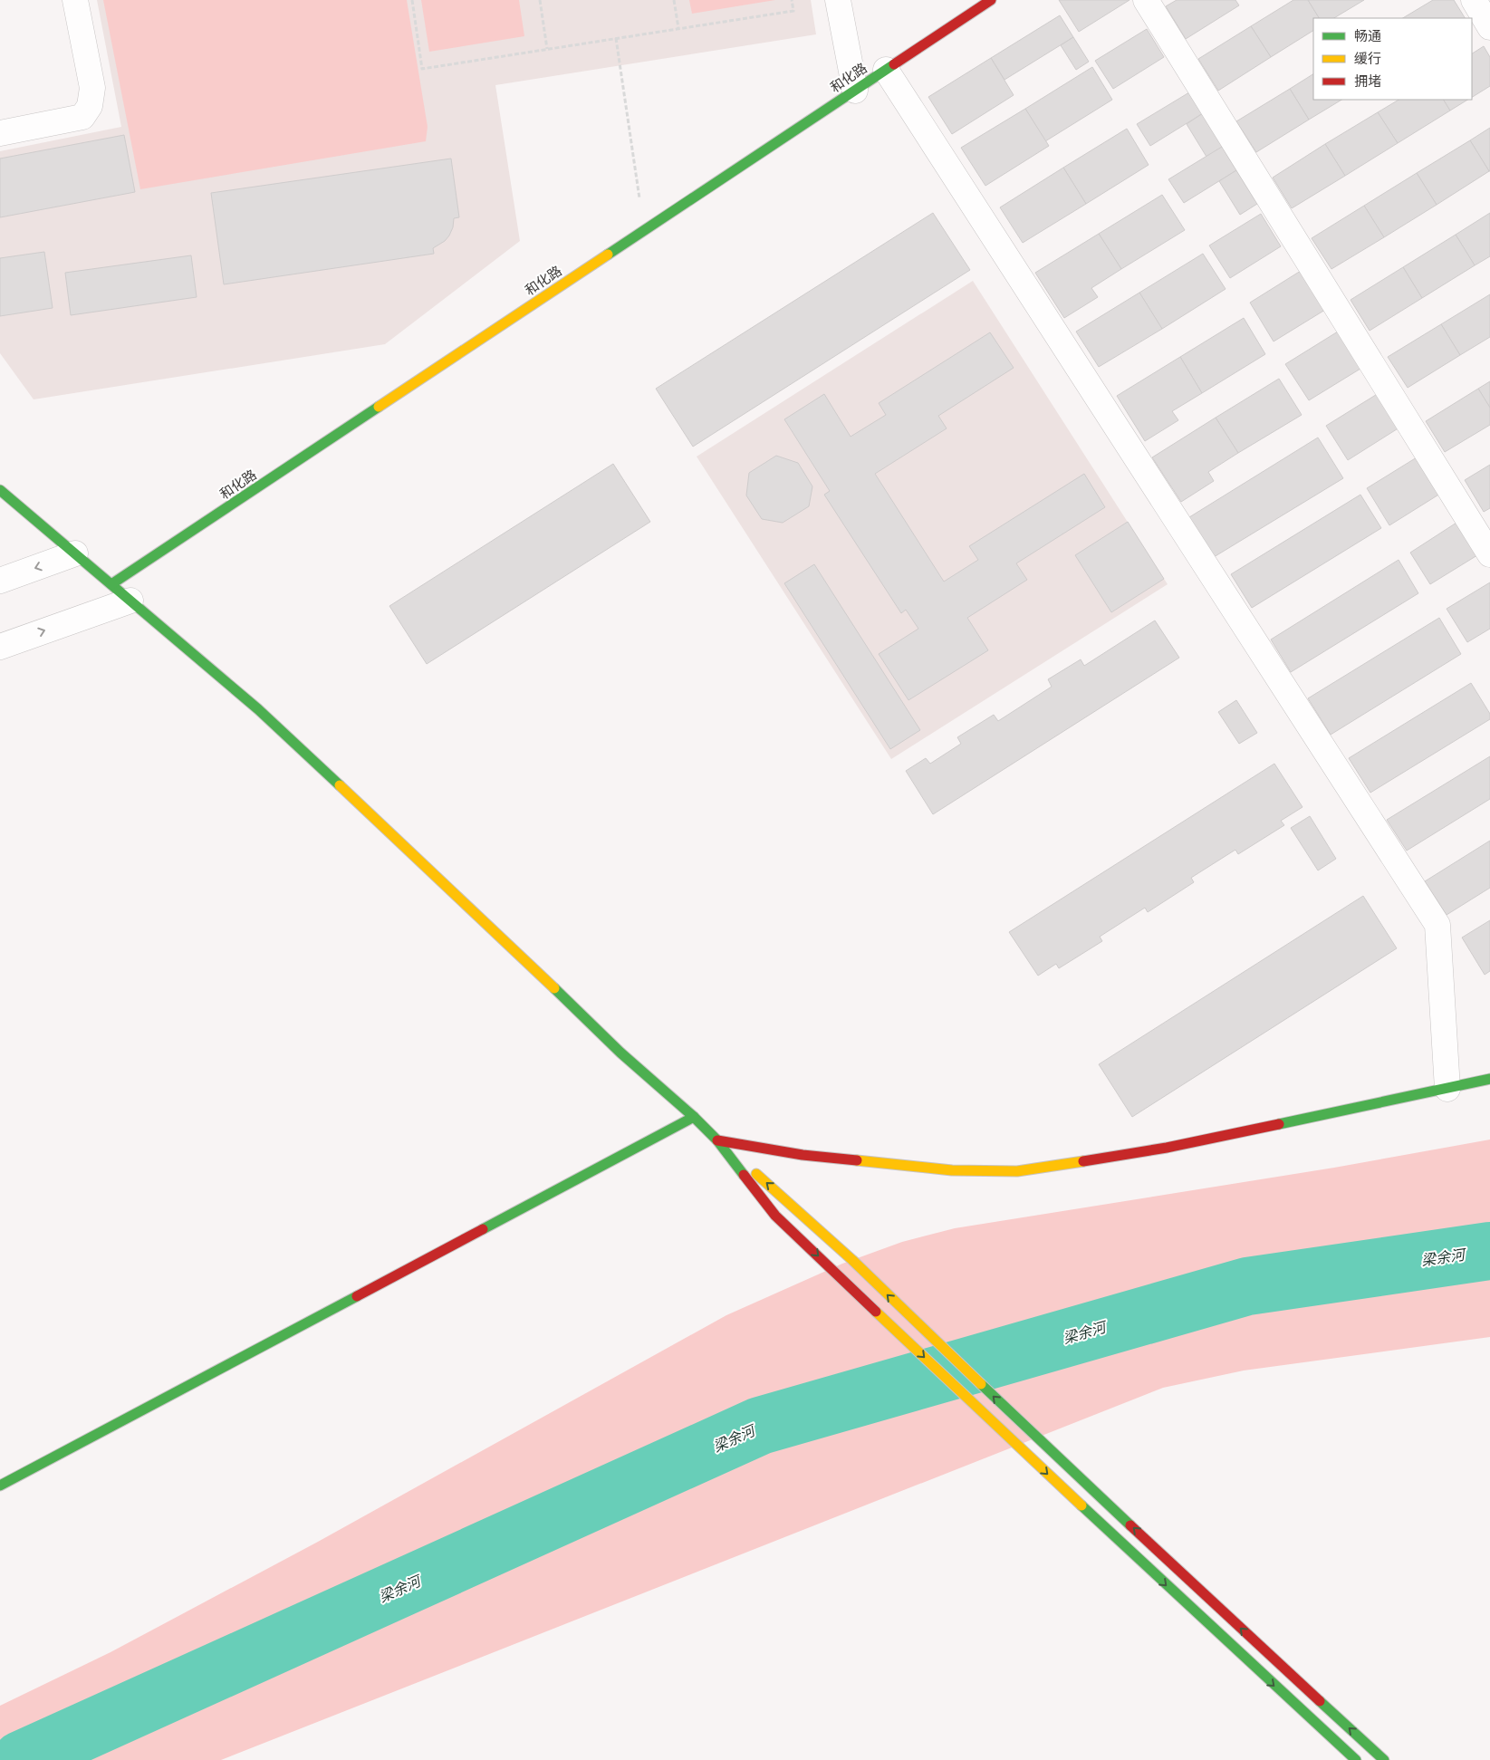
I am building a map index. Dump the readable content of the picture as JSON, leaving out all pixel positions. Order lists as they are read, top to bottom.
{
  "streets": {
    "main road": ["和化路"]
  },
  "water": ["梁余河"],
  "legend": ["畅通", "缓行", "拥堵"]
}
